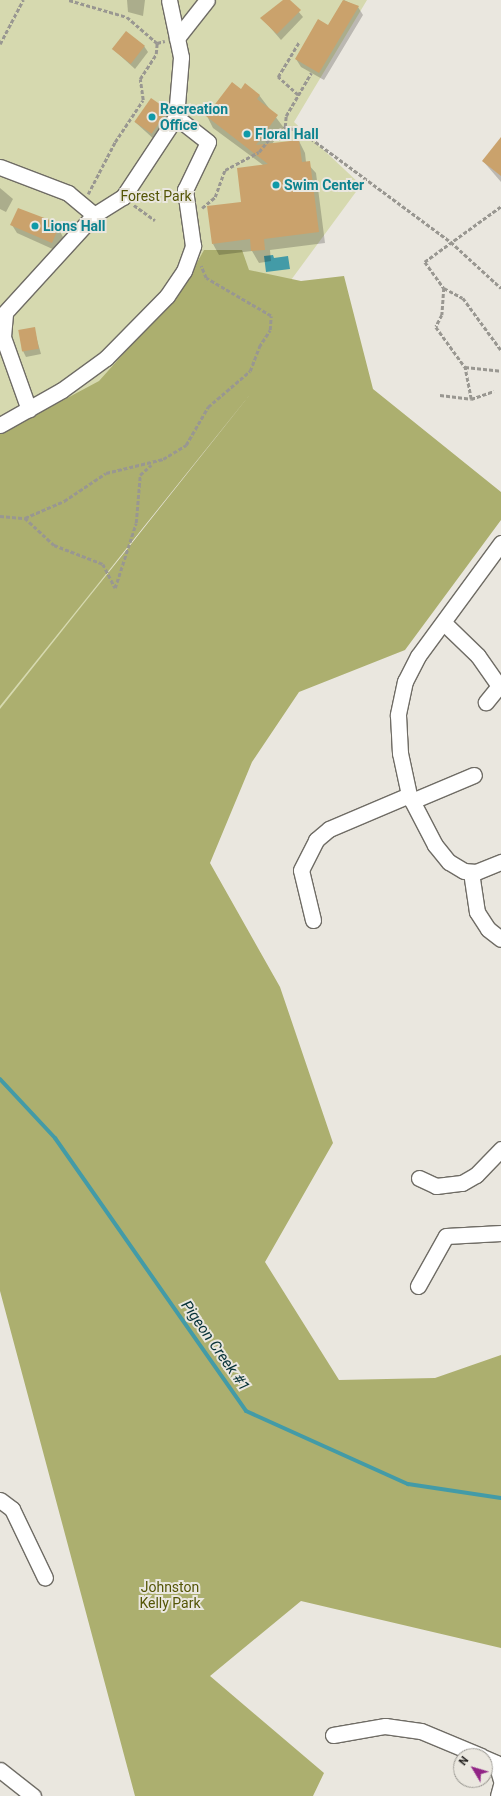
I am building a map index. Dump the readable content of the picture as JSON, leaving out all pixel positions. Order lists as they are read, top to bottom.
{
  "water": ["Pigeon Creek #1"],
  "parks": ["Forest Park", "Johnston Kelly Park"],
  "places": [
    "Recreation Office",
    "Floral Hall",
    "Swim Center",
    "Lions Hall"
  ],
  "north": "top left"
}
